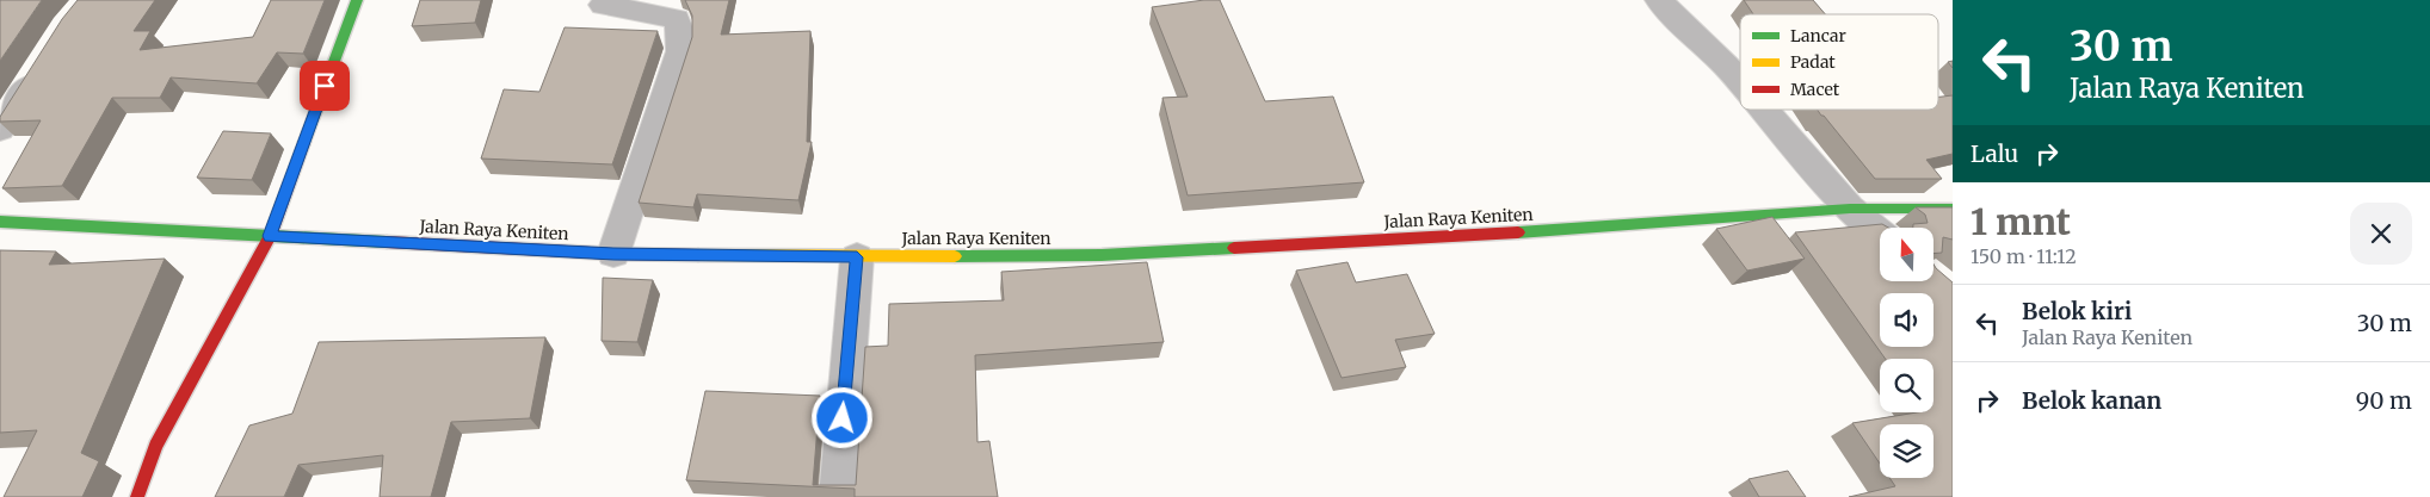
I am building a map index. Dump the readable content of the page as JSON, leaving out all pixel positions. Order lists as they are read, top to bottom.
{
  "streets": {
    "street": ["Jalan Raya Keniten"]
  },
  "legend": ["Lancar", "Padat", "Macet"],
  "north": "top",
  "page": {
    "turn": ["30 m", "Jalan Raya Keniten"],
    "then": "Lalu",
    "heading": ["1 mnt", "150 m · 11:12"],
    "list": [
      {
        "name": "Belok kiri",
        "note": "Jalan Raya Keniten",
        "value": "30 m"
      },
      {
        "name": "Belok kanan",
        "value": "90 m"
      }
    ]
  }
}
